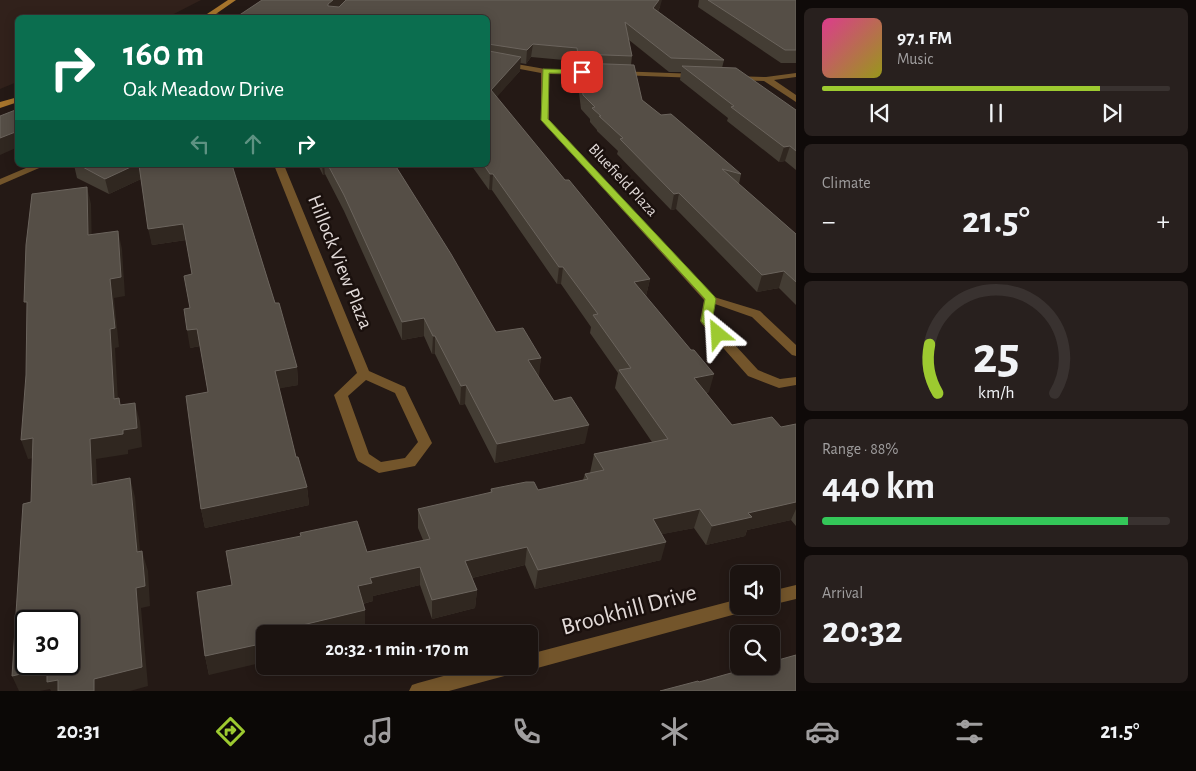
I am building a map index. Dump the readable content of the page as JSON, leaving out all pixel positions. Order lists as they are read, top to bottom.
{
  "streets": {
    "street": ["Bluefield Plaza", "Hillock View Plaza", "Brookhill Drive"]
  },
  "page": {
    "turn": ["160 m", "Oak Meadow Drive"],
    "song": ["97.1 FM", "Music"],
    "tile": [
      "Climate",
      ["Range · 88%", "440 km"],
      ["Arrival", "20:32"]
    ],
    "heat": ["−", "21.5°", "+"],
    "limit": "30",
    "trip": "20:32 · 1 min · 170 m",
    "tabs": ["20:31", "21.5°"],
    "gauge": ["25", "km/h"]
  }
}
